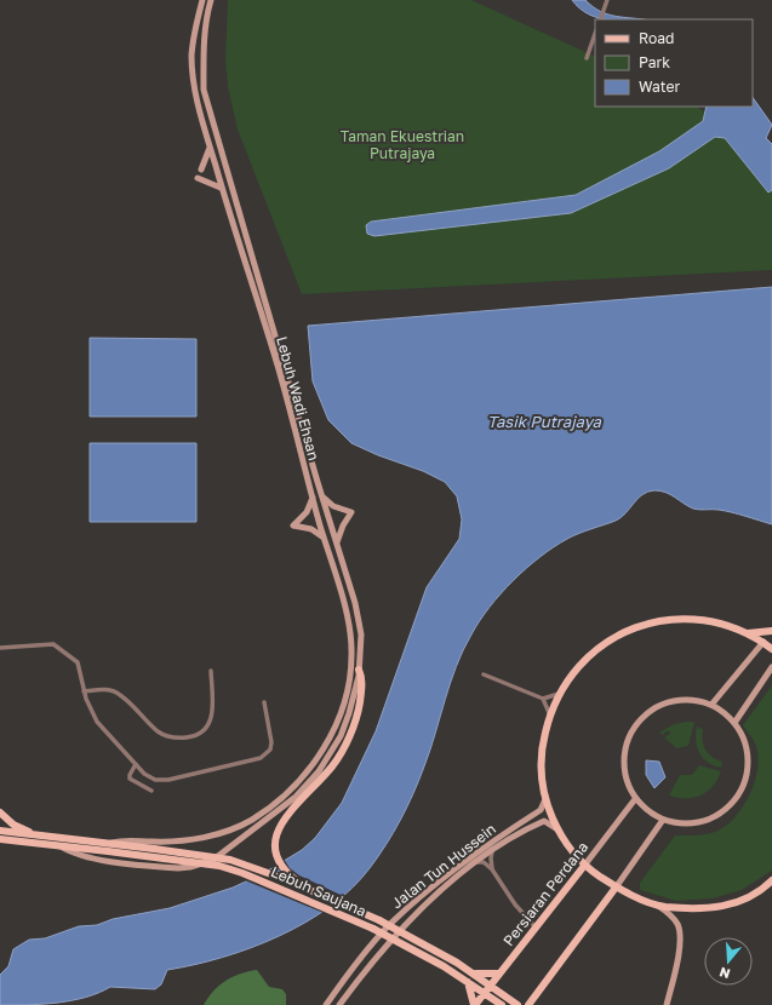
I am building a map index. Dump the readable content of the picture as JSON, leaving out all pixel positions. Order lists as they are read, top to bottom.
{
  "streets": {
    "main road": [
      "Lebuh Wadi Ehsan",
      "Jalan Tun Hussein",
      "Lebuh Saujana",
      "Persiaran Perdana"
    ]
  },
  "crossings": [
    ["Lebuh Wadi Ehsan", "Lebuh Saujana"],
    ["Jalan Tun Hussein", "Lebuh Saujana"],
    ["Lebuh Saujana", "Persiaran Perdana"]
  ],
  "water": ["Tasik Putrajaya"],
  "parks": ["Taman Ekuestrian Putrajaya"],
  "legend": ["Road", "Park", "Water"],
  "north": "bottom"
}
